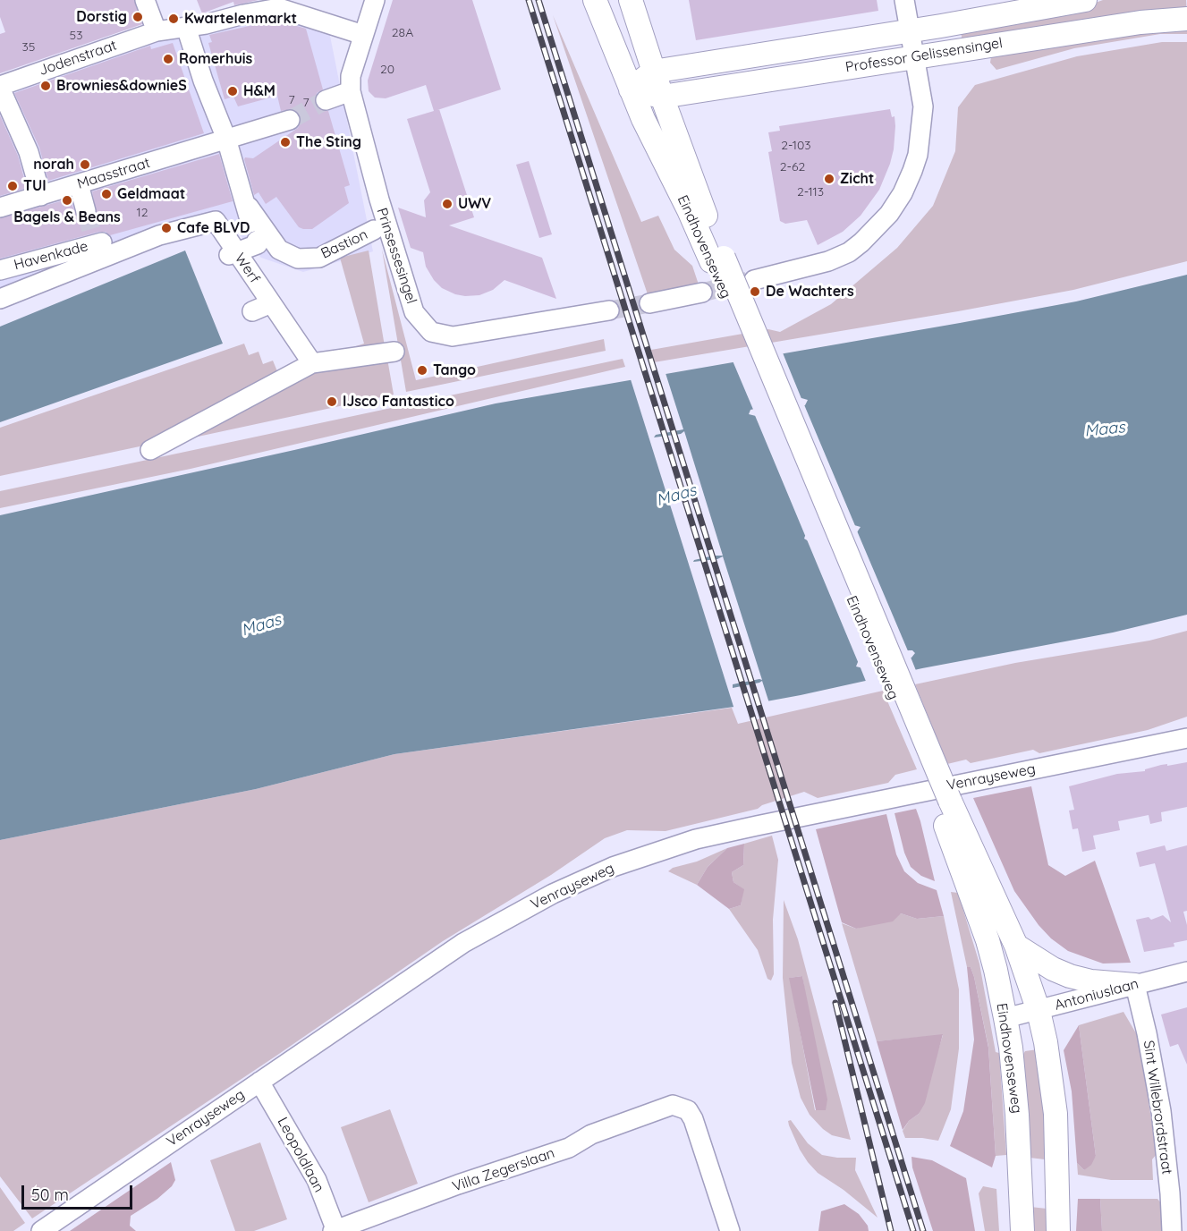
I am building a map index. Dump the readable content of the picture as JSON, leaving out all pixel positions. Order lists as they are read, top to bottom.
{
  "streets": {
    "main road": ["Professor Gelissensingel", "Eindhovenseweg"],
    "street": [
      "Jodenstraat",
      "Maasstraat",
      "Bastion",
      "Havenkade",
      "Prinsessesingel",
      "Werf",
      "Venrayseweg",
      "Antoniuslaan",
      "Sint Willebrordstraat",
      "Leopoldlaan",
      "Villa Zegerslaan"
    ]
  },
  "crossings": [
    ["Professor Gelissensingel", "Eindhovenseweg"],
    ["Maasstraat", "Bastion"],
    ["Eindhovenseweg", "Antoniuslaan"],
    ["Havenkade", "Werf"],
    ["Venrayseweg", "Leopoldlaan"],
    ["Antoniuslaan", "Sint Willebrordstraat"],
    ["Leopoldlaan", "Villa Zegerslaan"]
  ],
  "water": ["Maas"],
  "places": [
    "Dorstig",
    "Kwartelenmarkt",
    "Romerhuis",
    "Brownies&downieS",
    "H&M",
    "The Sting",
    "norah",
    "Zicht",
    "TUI",
    "Geldmaat",
    "Bagels & Beans",
    "UWV",
    "Cafe BLVD",
    "De Wachters",
    "Tango",
    "IJsco Fantastico"
  ],
  "house_numbers": [
    "28A",
    "53",
    "35",
    "20",
    "7",
    "7",
    "2-103",
    "2-62",
    "2-113",
    "12"
  ],
  "scale_bar": "50 m"
}
